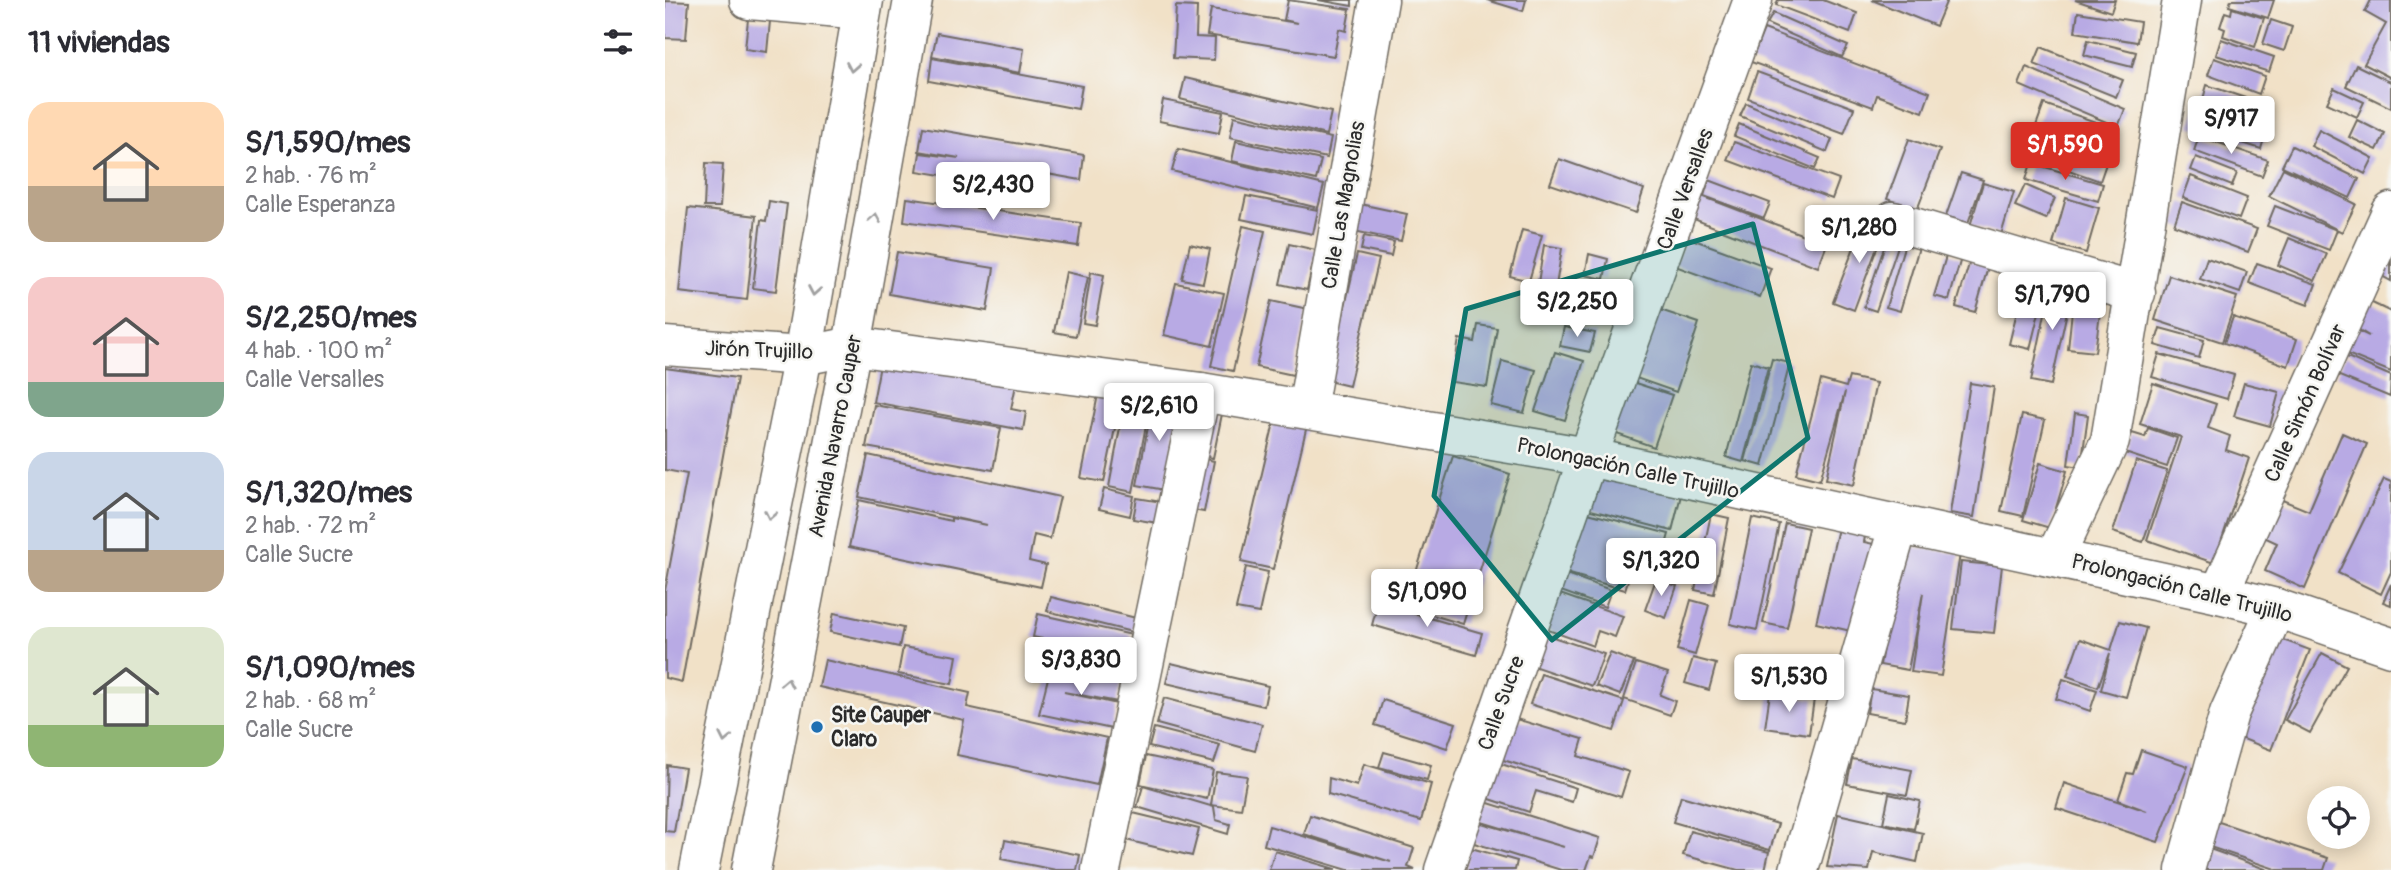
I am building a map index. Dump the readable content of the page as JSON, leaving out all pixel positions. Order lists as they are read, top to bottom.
{
  "streets": {
    "street": [
      "Calle Versalles",
      "Calle Las Magnolias",
      "Jirón Trujillo",
      "Calle Simón Bolívar",
      "Avenida Navarro Cauper",
      "Prolongación Calle Trujillo",
      "Calle Sucre"
    ]
  },
  "crossings": [
    ["Calle Versalles", "Prolongación Calle Trujillo"],
    ["Calle Versalles", "Calle Sucre"],
    ["Calle Las Magnolias", "Prolongación Calle Trujillo"],
    ["Jirón Trujillo", "Avenida Navarro Cauper"],
    ["Jirón Trujillo", "Prolongación Calle Trujillo"],
    ["Calle Simón Bolívar", "Prolongación Calle Trujillo"],
    ["Avenida Navarro Cauper", "Prolongación Calle Trujillo"],
    ["Prolongación Calle Trujillo", "Calle Sucre"]
  ],
  "places": ["Site Cauper Claro"],
  "page": {
    "heading": "11 viviendas",
    "list": [
      {
        "name": "S/1,590/mes",
        "note": "2 hab. · 76 m² · Calle Esperanza"
      },
      {
        "name": "S/2,250/mes",
        "note": "4 hab. · 100 m² · Calle Versalles"
      },
      {
        "name": "S/1,320/mes",
        "note": "2 hab. · 72 m² · Calle Sucre"
      },
      {
        "name": "S/1,090/mes",
        "note": "2 hab. · 68 m² · Calle Sucre"
      }
    ],
    "price": [
      "S/917",
      "S/1,590",
      "S/2,430",
      "S/1,280",
      "S/1,790",
      "S/2,250",
      "S/2,610",
      "S/1,320",
      "S/1,090",
      "S/3,830",
      "S/1,530"
    ]
  }
}
